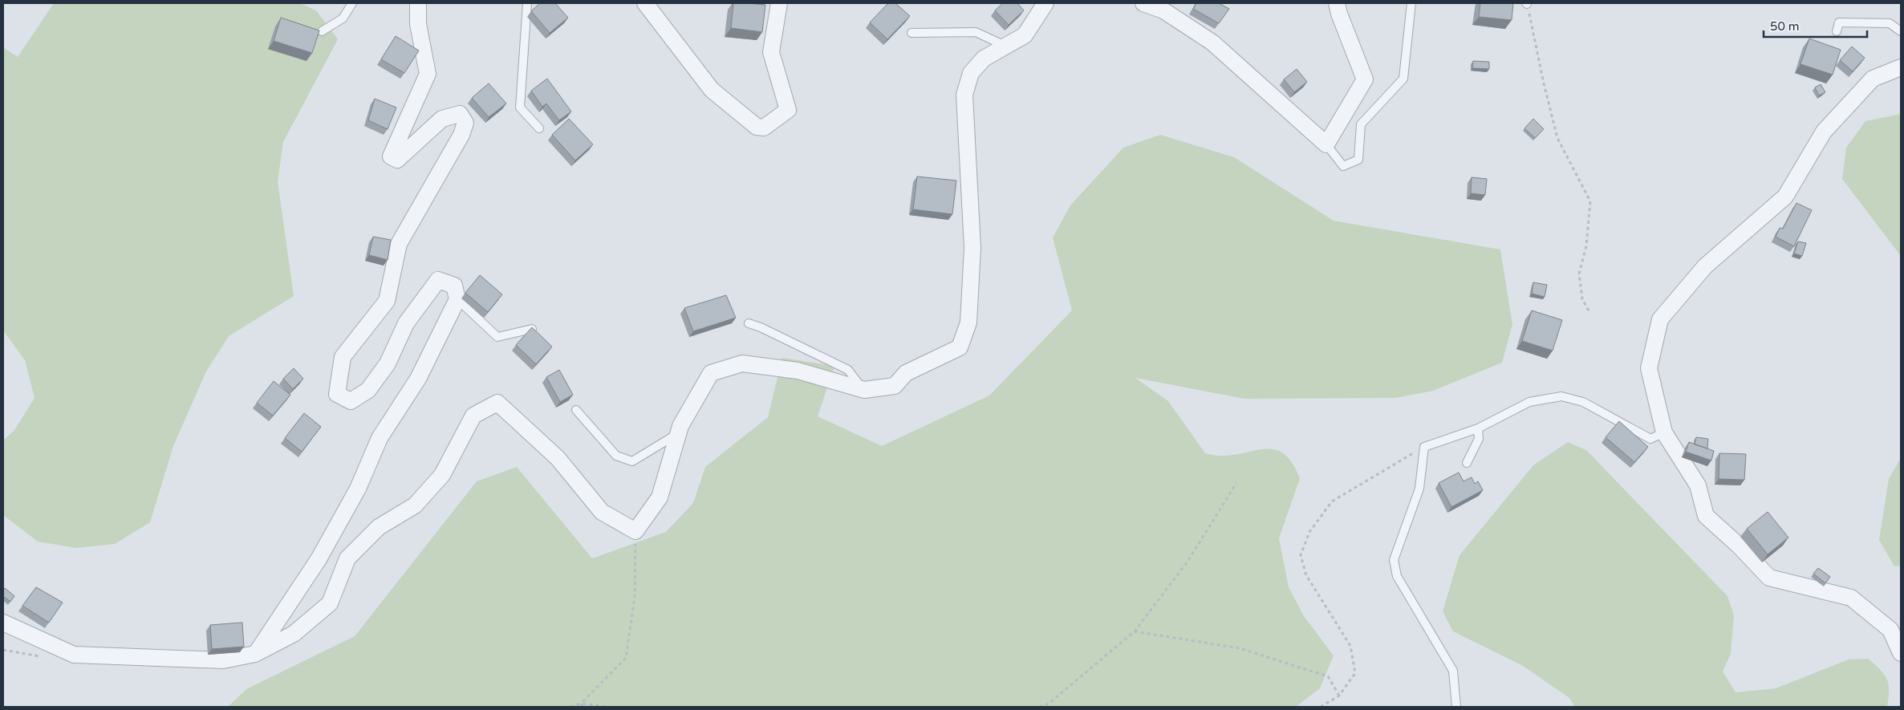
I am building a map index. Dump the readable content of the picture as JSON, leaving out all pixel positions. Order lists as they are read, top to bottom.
{
  "scale_bar": "50 m"
}
